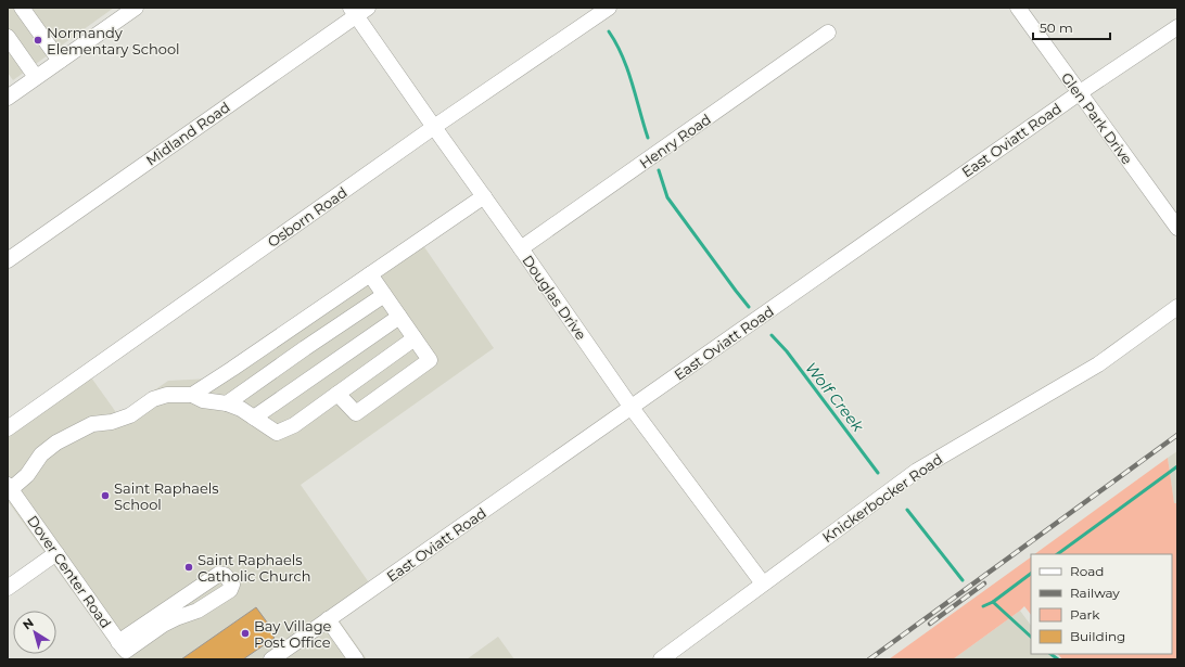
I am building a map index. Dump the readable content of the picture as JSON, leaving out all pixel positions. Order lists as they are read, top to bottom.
{
  "streets": {
    "street": [
      "Glen Park Drive",
      "Midland Road",
      "East Oviatt Road",
      "Henry Road",
      "Osborn Road",
      "Douglas Drive",
      "Knickerbocker Road",
      "Dover Center Road"
    ]
  },
  "crossings": [
    ["Glen Park Drive", "East Oviatt Road"],
    ["Midland Road", "Douglas Drive"],
    ["East Oviatt Road", "Douglas Drive"],
    ["Henry Road", "Douglas Drive"],
    ["Osborn Road", "Douglas Drive"],
    ["Douglas Drive", "Knickerbocker Road"]
  ],
  "water": ["Wolf Creek"],
  "places": [
    "Normandy Elementary School",
    "Saint Raphaels School",
    "Saint Raphaels Catholic Church",
    "Bay Village Post Office"
  ],
  "legend": [
    "Road",
    "Railway",
    "Park",
    "Building"
  ],
  "scale_bar": "50 m",
  "north": "top left"
}
